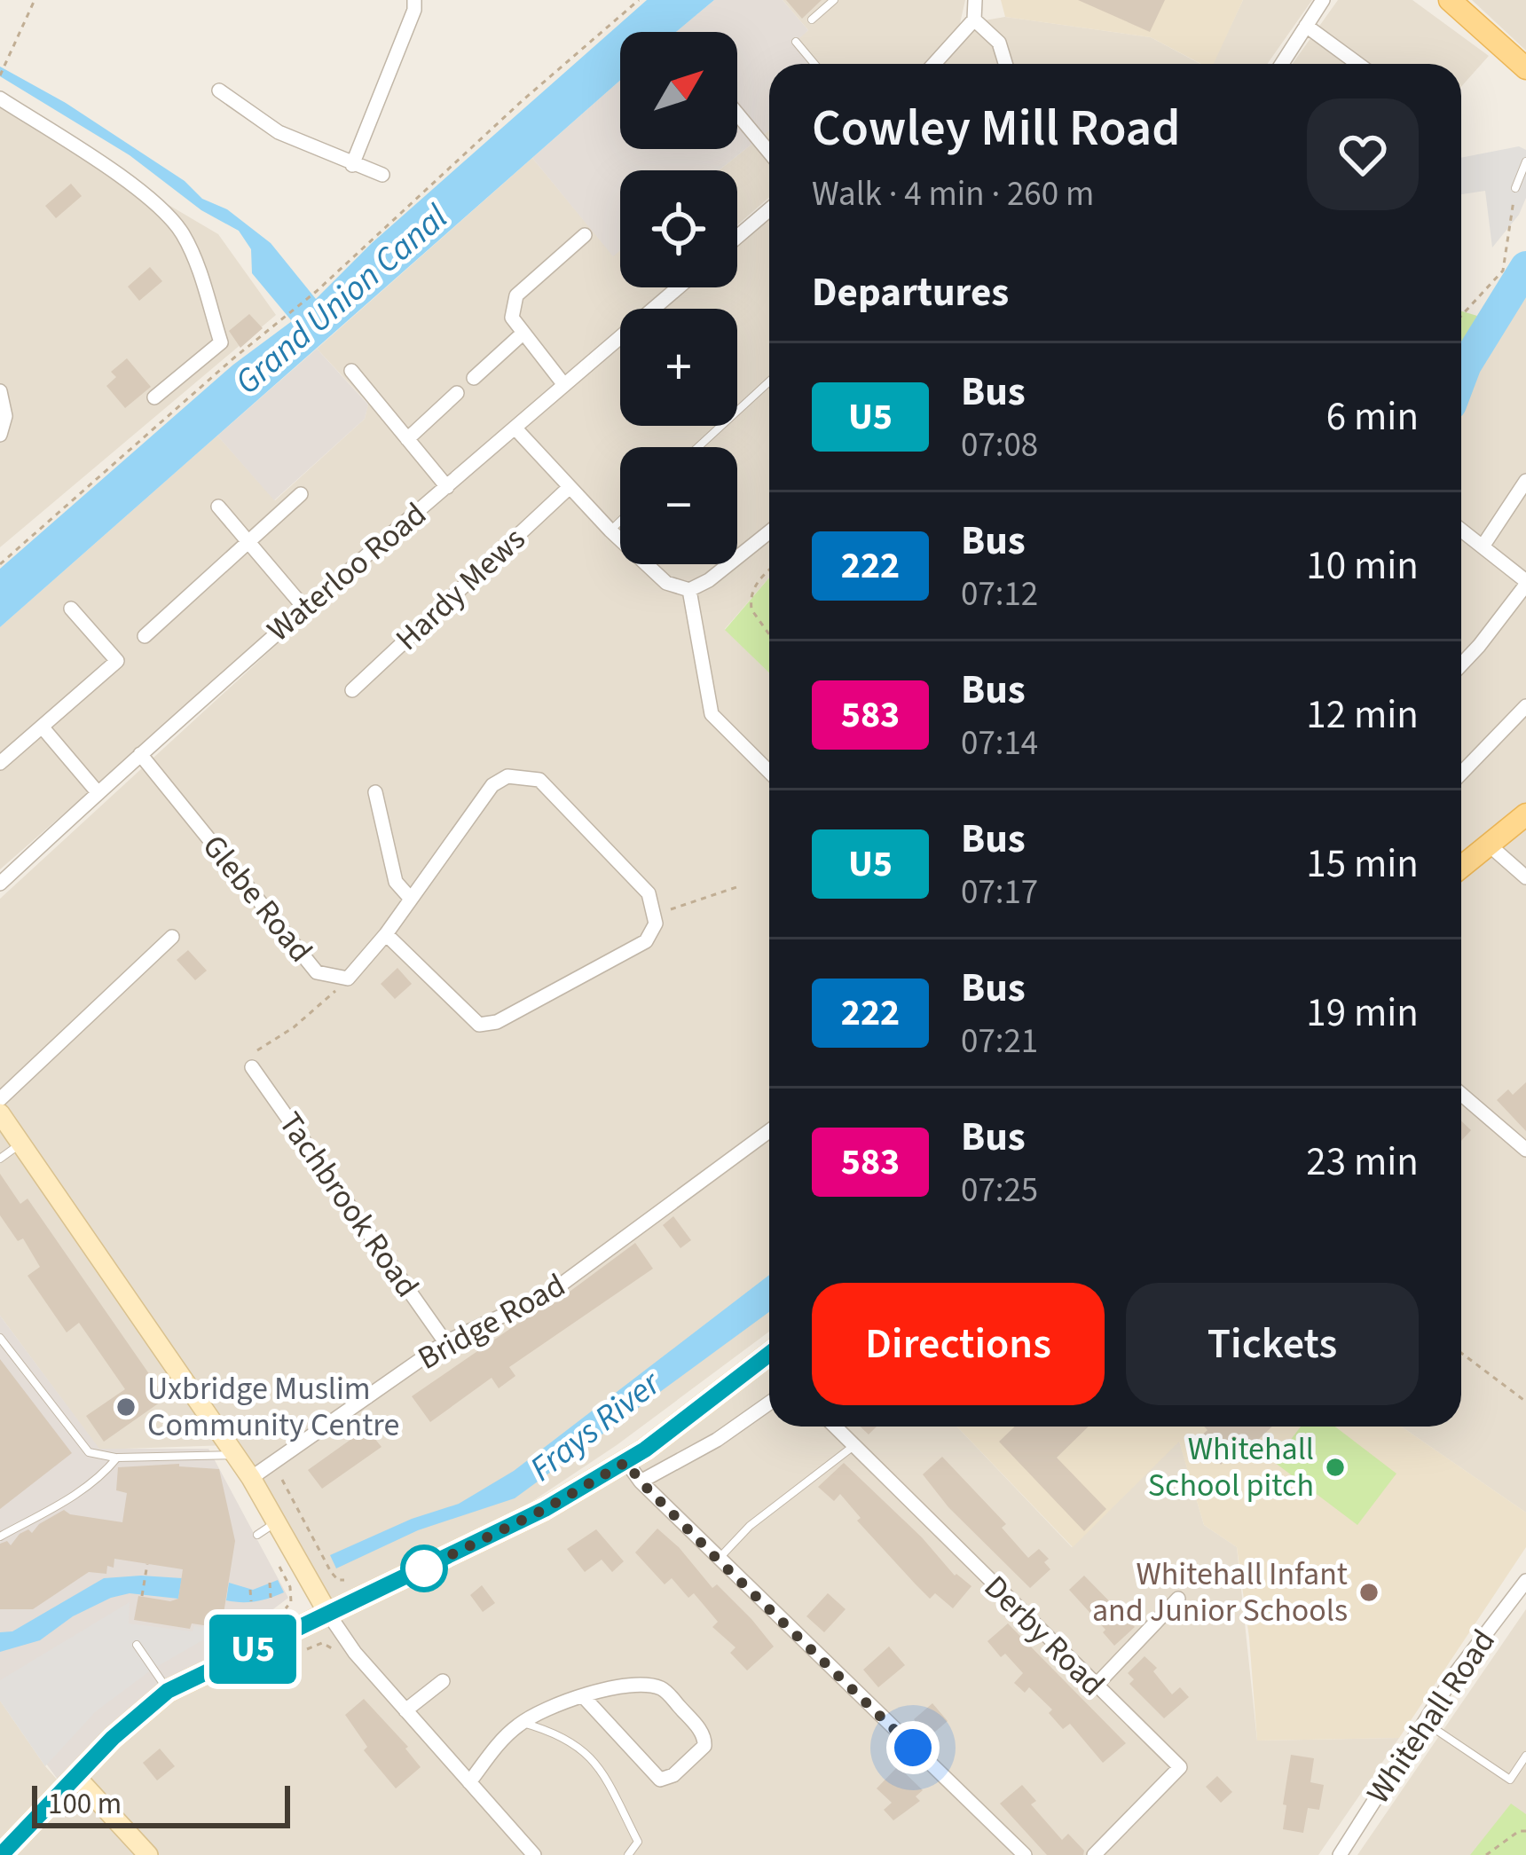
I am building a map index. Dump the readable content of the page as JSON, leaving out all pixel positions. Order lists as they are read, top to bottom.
{
  "streets": {
    "street": [
      "Waterloo Road",
      "Hardy Mews",
      "Glebe Road",
      "Tachbrook Road",
      "Bridge Road",
      "Derby Road",
      "Whitehall Road"
    ]
  },
  "crossings": [
    ["Waterloo Road", "Glebe Road"],
    ["Tachbrook Road", "Bridge Road"]
  ],
  "water": ["Grand Union Canal", "Frays River"],
  "places": ["Uxbridge Muslim Community Centre", "Whitehall School pitch", "Whitehall Infant and Junior Schools"],
  "lines": ["bus line U5"],
  "scale_bar": "100 m",
  "north": "top right",
  "page": {
    "on_map": "U5",
    "map_buttons": ["+", "−"],
    "heading": [
      ["Cowley Mill Road", "Walk · 4 min · 260 m"],
      "Departures"
    ],
    "list": [
      {
        "mark": "U5",
        "name": "Bus",
        "note": "07:08",
        "value": "6 min"
      },
      {
        "mark": "222",
        "name": "Bus",
        "note": "07:12",
        "value": "10 min"
      },
      {
        "mark": "583",
        "name": "Bus",
        "note": "07:14",
        "value": "12 min"
      },
      {
        "mark": "U5",
        "name": "Bus",
        "note": "07:17",
        "value": "15 min"
      },
      {
        "mark": "222",
        "name": "Bus",
        "note": "07:21",
        "value": "19 min"
      },
      {
        "mark": "583",
        "name": "Bus",
        "note": "07:25",
        "value": "23 min"
      }
    ],
    "buttons": ["Directions", "Tickets"],
    "scale": "100 m"
  }
}
